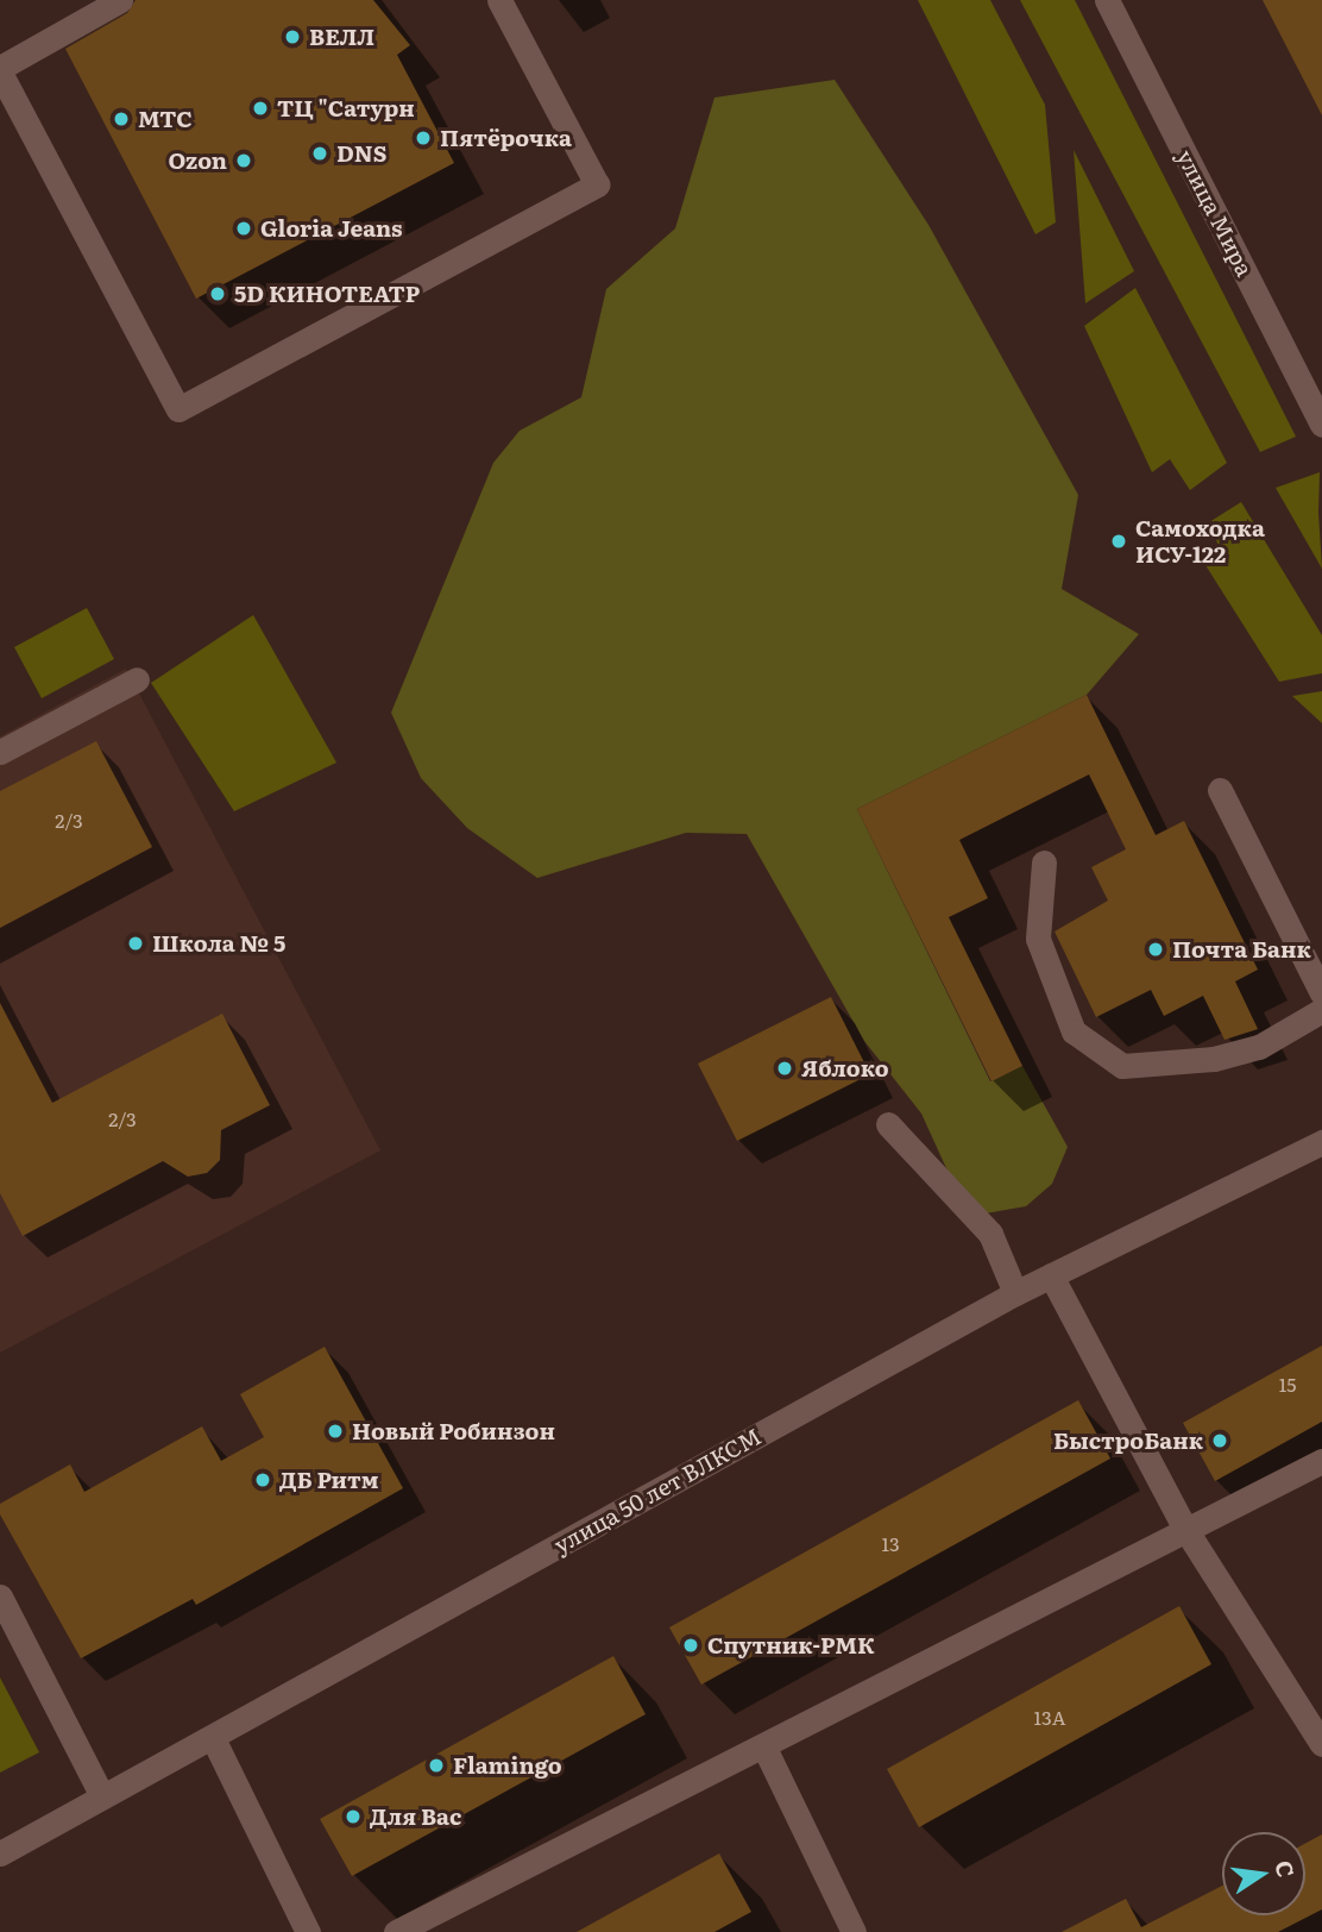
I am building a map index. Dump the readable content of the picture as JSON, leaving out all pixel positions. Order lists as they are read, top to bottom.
{
  "streets": {
    "street": ["улица Мира", "улица 50 лет ВЛКСМ"]
  },
  "places": [
    "ВЕЛЛ",
    "ТЦ \"Сатурн",
    "МТС",
    "Пятёрочка",
    "DNS",
    "Ozon",
    "Gloria Jeans",
    "5D КИНОТЕАТР",
    "Самоходка ИСУ-122",
    "Школа № 5",
    "Почта Банк",
    "Яблоко",
    "Новый Робинзон",
    "БыстроБанк",
    "ДБ Ритм",
    "Спутник-РМК",
    "Flamingo",
    "Для Вас"
  ],
  "house_numbers": [
    "2/3",
    "2/3",
    "15",
    "13",
    "13А"
  ],
  "north": "right"
}
